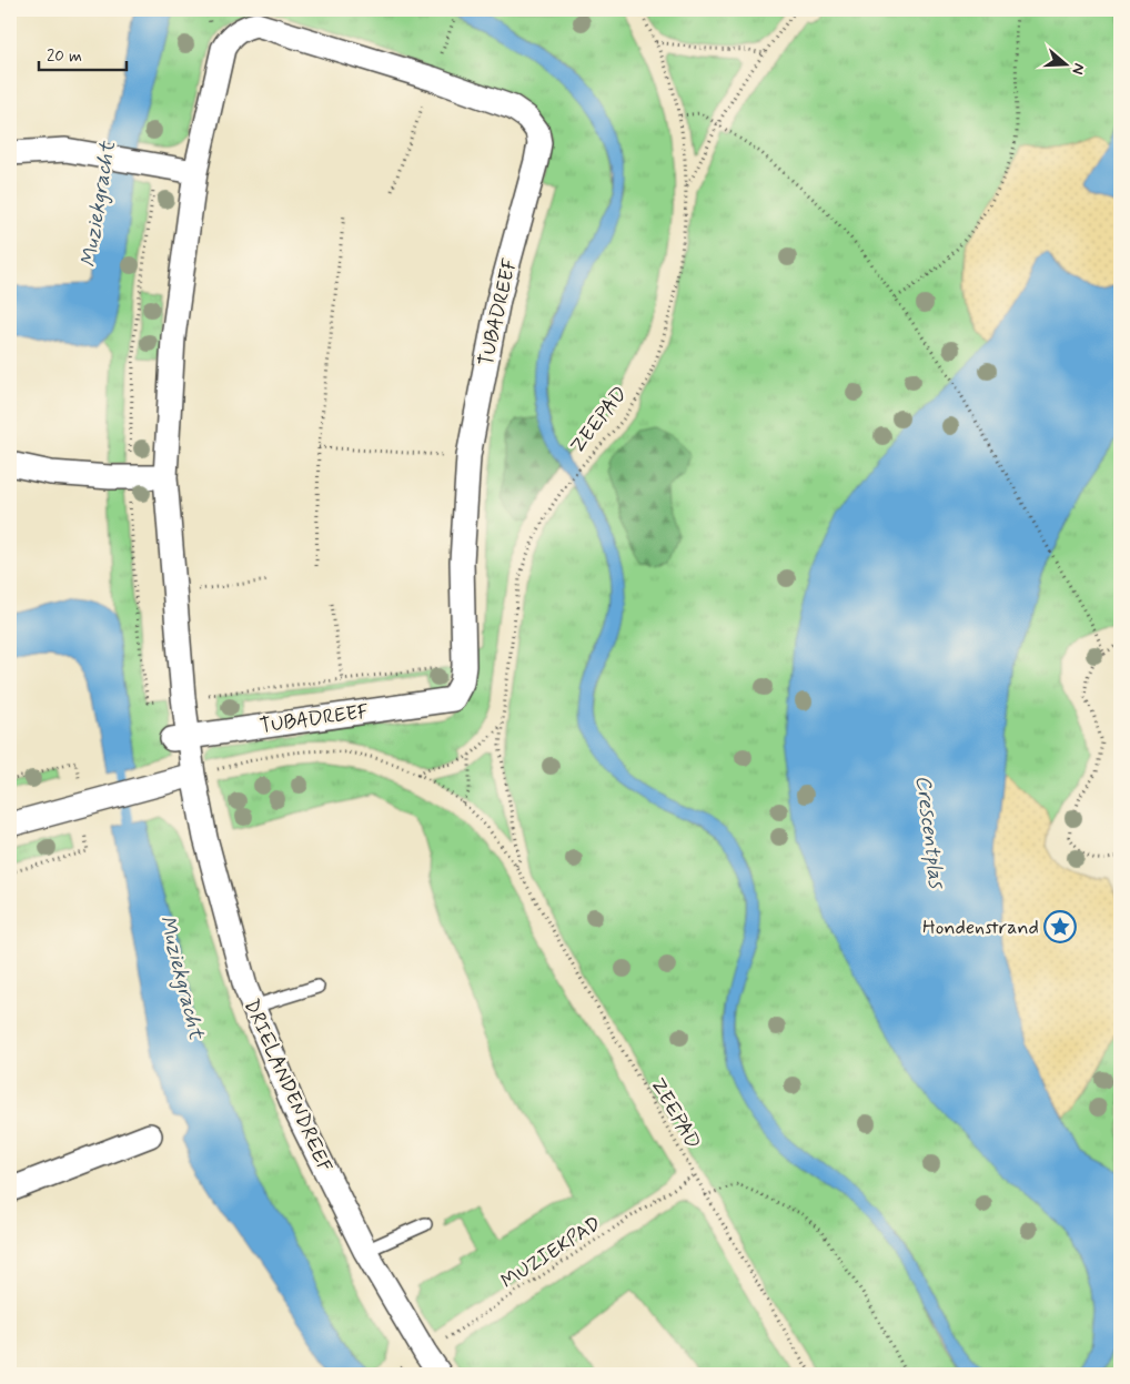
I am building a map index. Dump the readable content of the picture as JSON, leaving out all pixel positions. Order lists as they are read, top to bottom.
{
  "streets": {
    "street": ["TUBADREEF", "DRIELANDENDREEF"],
    "path": ["ZEEPAD", "MUZIEKPAD"]
  },
  "crossings": [
    ["TUBADREEF", "ZEEPAD"],
    ["TUBADREEF", "DRIELANDENDREEF"],
    ["ZEEPAD", "DRIELANDENDREEF"],
    ["ZEEPAD", "MUZIEKPAD"],
    ["DRIELANDENDREEF", "MUZIEKPAD"]
  ],
  "water": ["Muziekgracht", "Crescentplas"],
  "places": {
    "place": ["Hondenstrand"]
  },
  "scale_bar": "20 m",
  "north": "right"
}
